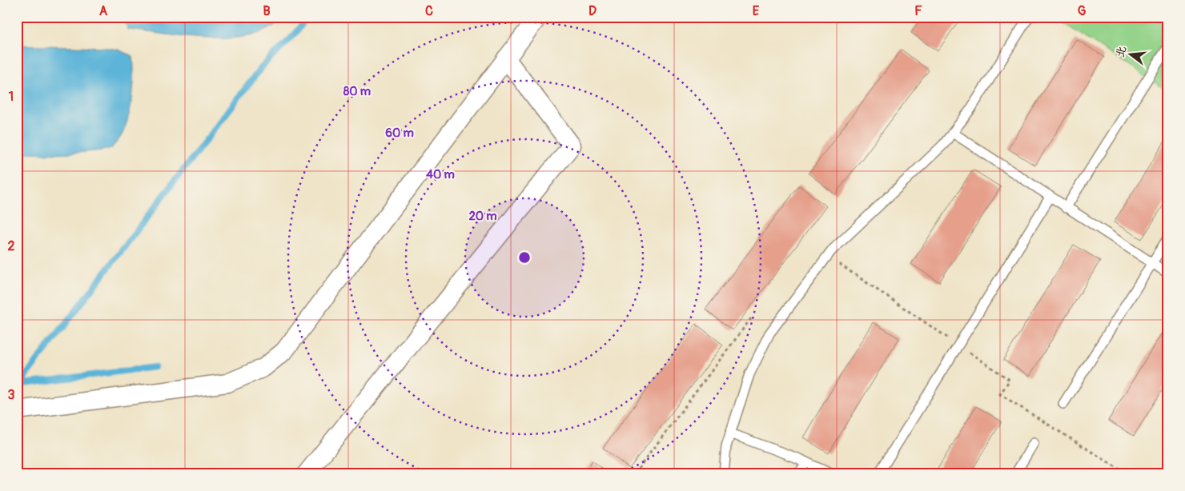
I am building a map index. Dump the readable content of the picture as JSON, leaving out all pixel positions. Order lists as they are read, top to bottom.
{
  "north": "left",
  "grid": {
    "columns": [
      "A",
      "B",
      "C",
      "D",
      "E",
      "F",
      "G"
    ],
    "rows": ["1", "2", "3"]
  },
  "rings": [
    "80 m",
    "60 m",
    "40 m",
    "20 m"
  ]
}
